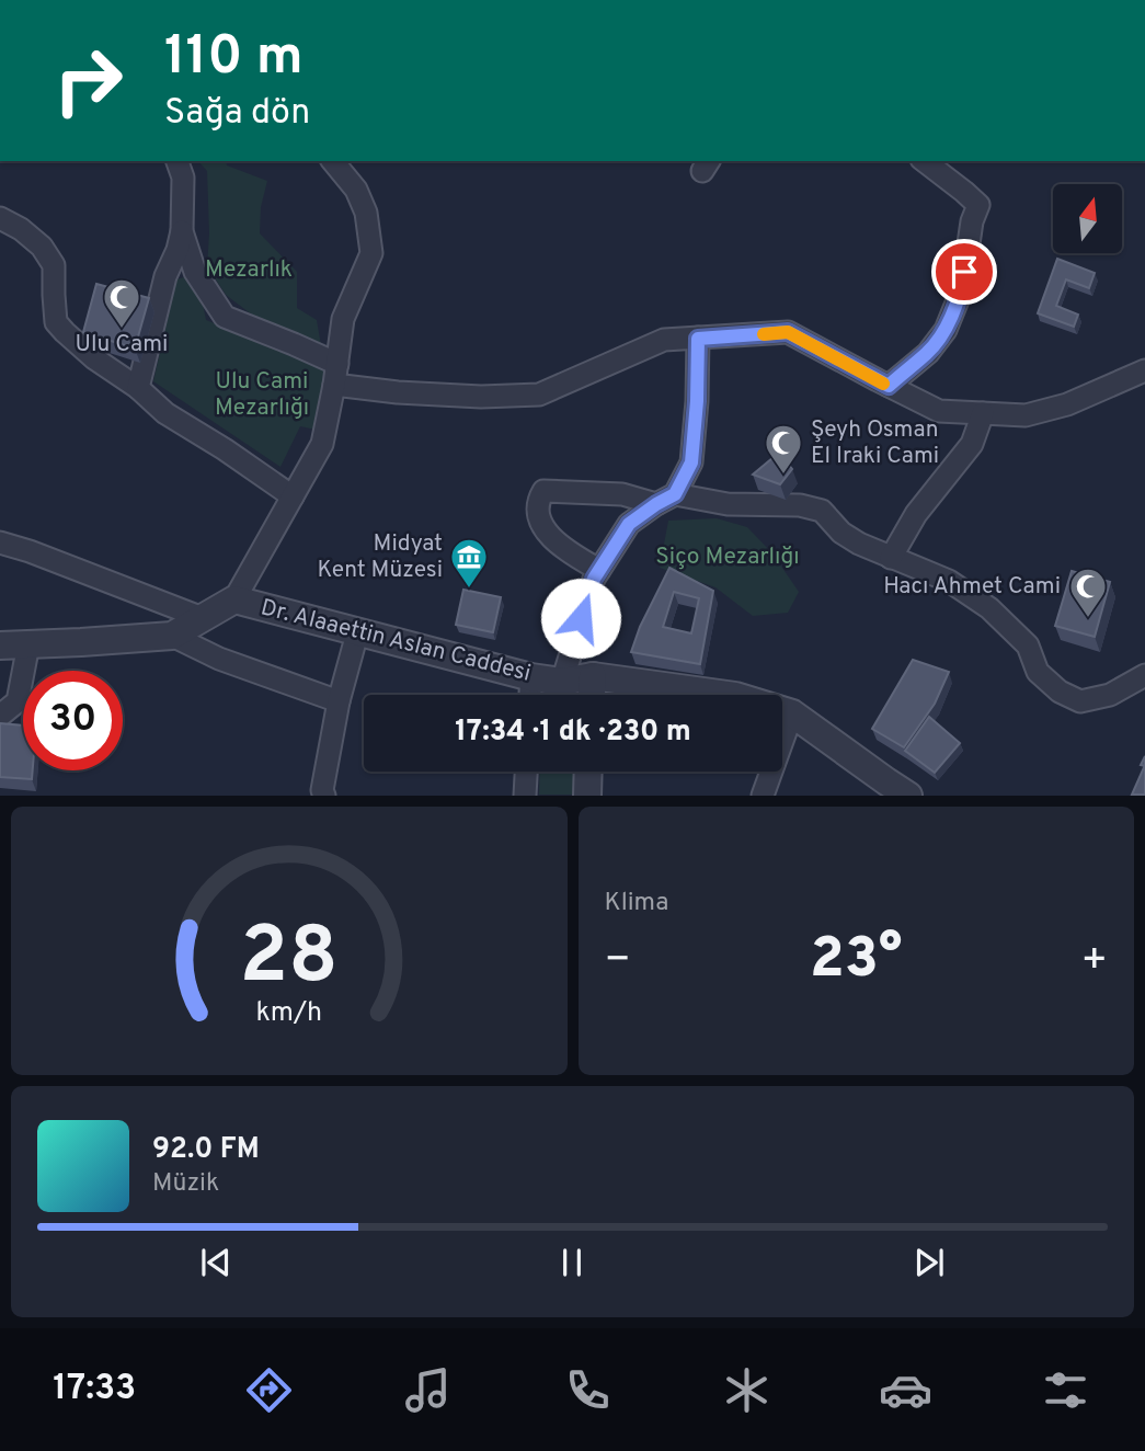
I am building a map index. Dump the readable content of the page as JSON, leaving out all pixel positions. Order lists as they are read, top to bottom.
{
  "streets": {
    "street": ["Dr. Alaaettin Aslan Caddesi"]
  },
  "parks": ["Mezarlık", "Ulu Cami Mezarlığı", "Siço Mezarlığı"],
  "places": {
    "mosque": ["Ulu Cami", "Şeyh Osman El Iraki Cami", "Hacı Ahmet Cami"],
    "museum": ["Midyat Kent Müzesi"]
  },
  "north": "top",
  "page": {
    "turn": ["110 m", "Sağa dön"],
    "limit": "30",
    "trip": "17:34 · 1 dk · 230 m",
    "tile": "Klima",
    "heat": ["−", "23°", "+"],
    "song": ["92.0 FM", "Müzik"],
    "tabs": "17:33",
    "gauge": ["28", "km/h"]
  }
}
